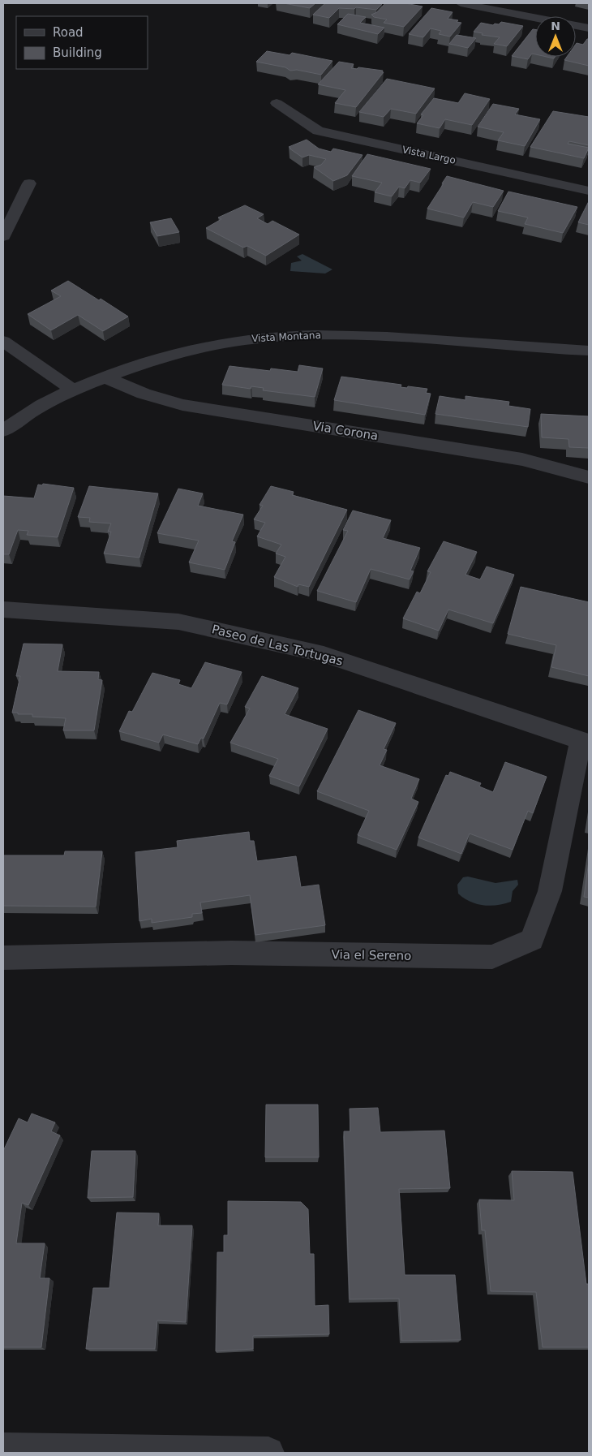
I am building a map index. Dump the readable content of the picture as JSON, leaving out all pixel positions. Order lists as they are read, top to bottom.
{
  "streets": {
    "street": [
      "Vista Largo",
      "Vista Montana",
      "Via Corona",
      "Paseo de Las Tortugas",
      "Via el Sereno"
    ]
  },
  "crossings": [
    ["Vista Montana", "Via Corona"],
    ["Paseo de Las Tortugas", "Via el Sereno"]
  ],
  "legend": ["Road", "Building"],
  "north": "top"
}
